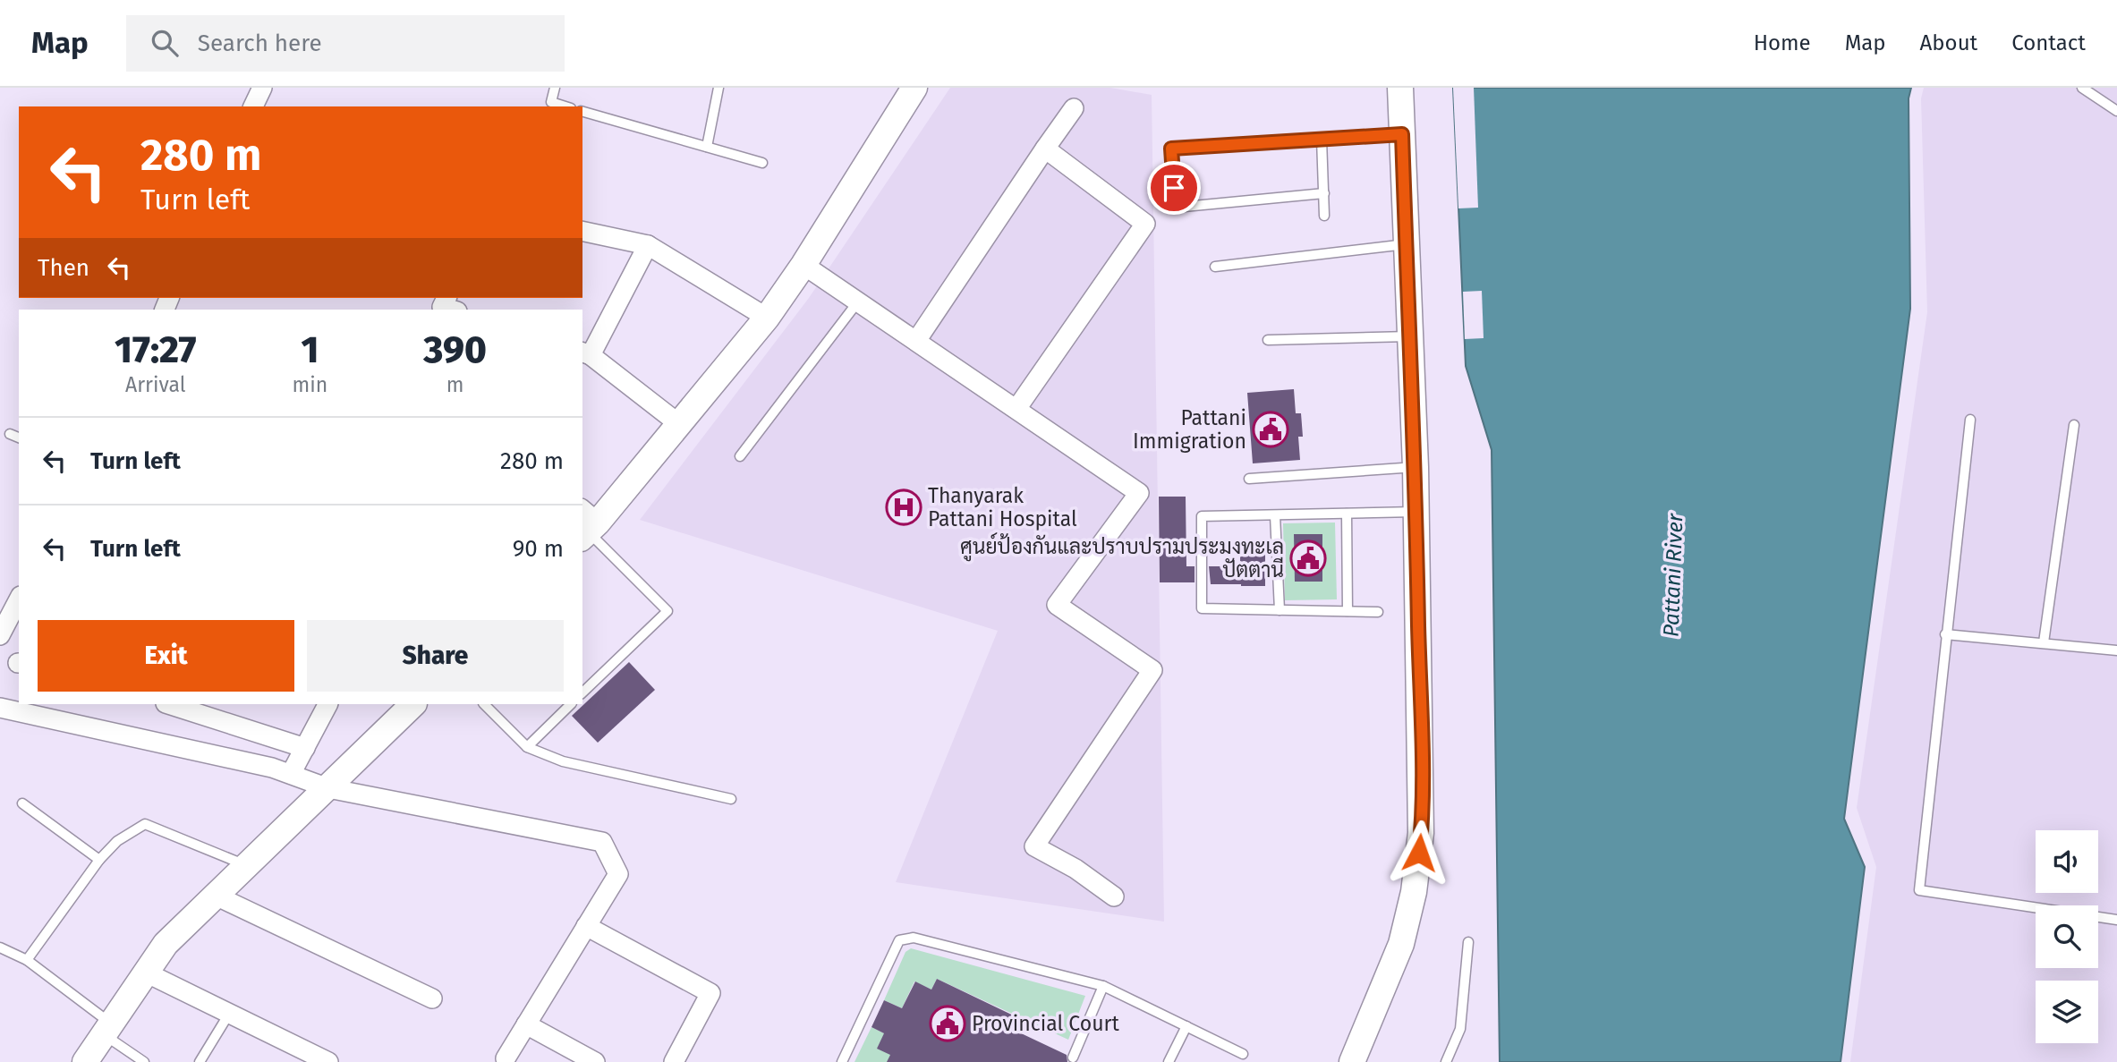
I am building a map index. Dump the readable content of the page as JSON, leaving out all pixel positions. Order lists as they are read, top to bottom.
{
  "water": ["Pattani River"],
  "places": {
    "public building": ["Pattani Immigration", "ศูนย์ป้องกันและปราบปรามประมงทะเล ปัตตานี", "Provincial Court"],
    "hospital": ["Thanyarak Pattani Hospital"]
  },
  "page": {
    "header": "Map",
    "search": "Search here",
    "nav": [
      "Home",
      "Map",
      "About",
      "Contact"
    ],
    "turn": ["280 m", "Turn left"],
    "then": "Then",
    "eta": [
      "17:27",
      "Arrival",
      "1",
      "min",
      "390",
      "m"
    ],
    "list": [
      {
        "name": "Turn left",
        "value": "280 m"
      },
      {
        "name": "Turn left",
        "value": "90 m"
      }
    ],
    "buttons": ["Exit", "Share"]
  }
}
